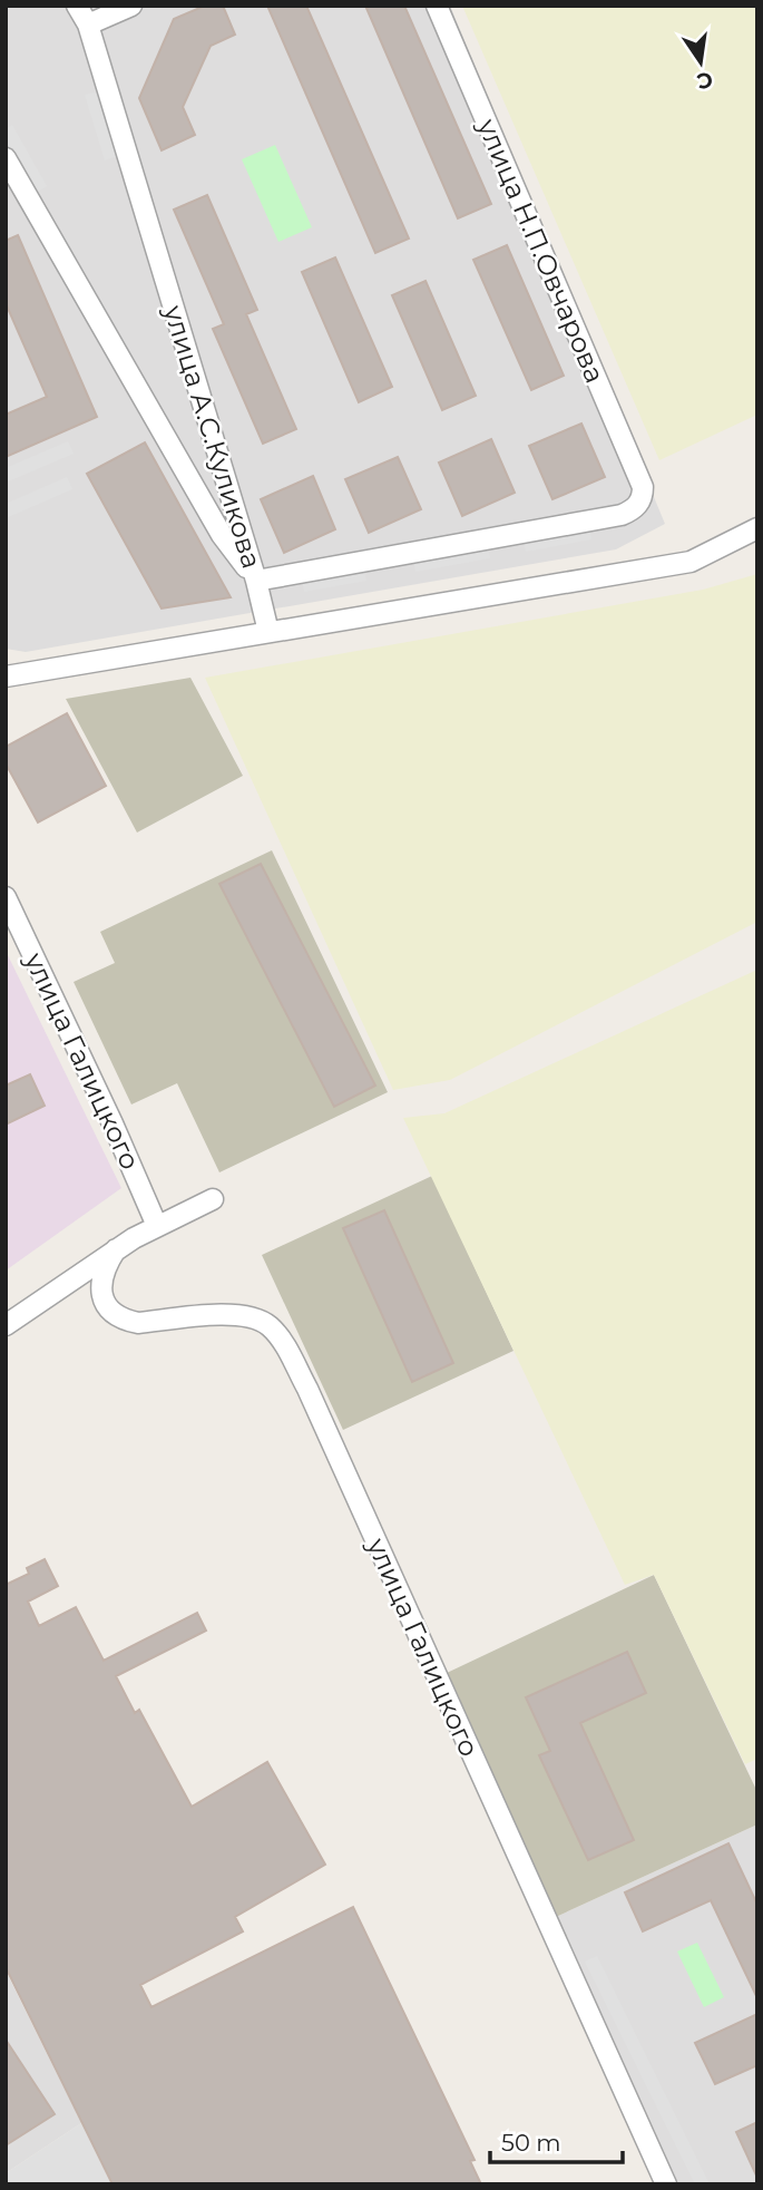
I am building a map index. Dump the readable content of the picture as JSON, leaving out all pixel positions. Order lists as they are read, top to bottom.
{
  "streets": {
    "street": ["улица Н.П.Овчарова", "улица А.С.Куликова", "улица Галицкого"]
  },
  "crossings": [
    ["улица Н.П.Овчарова", "улица А.С.Куликова"]
  ],
  "scale_bar": "50 m",
  "north": "bottom"
}
